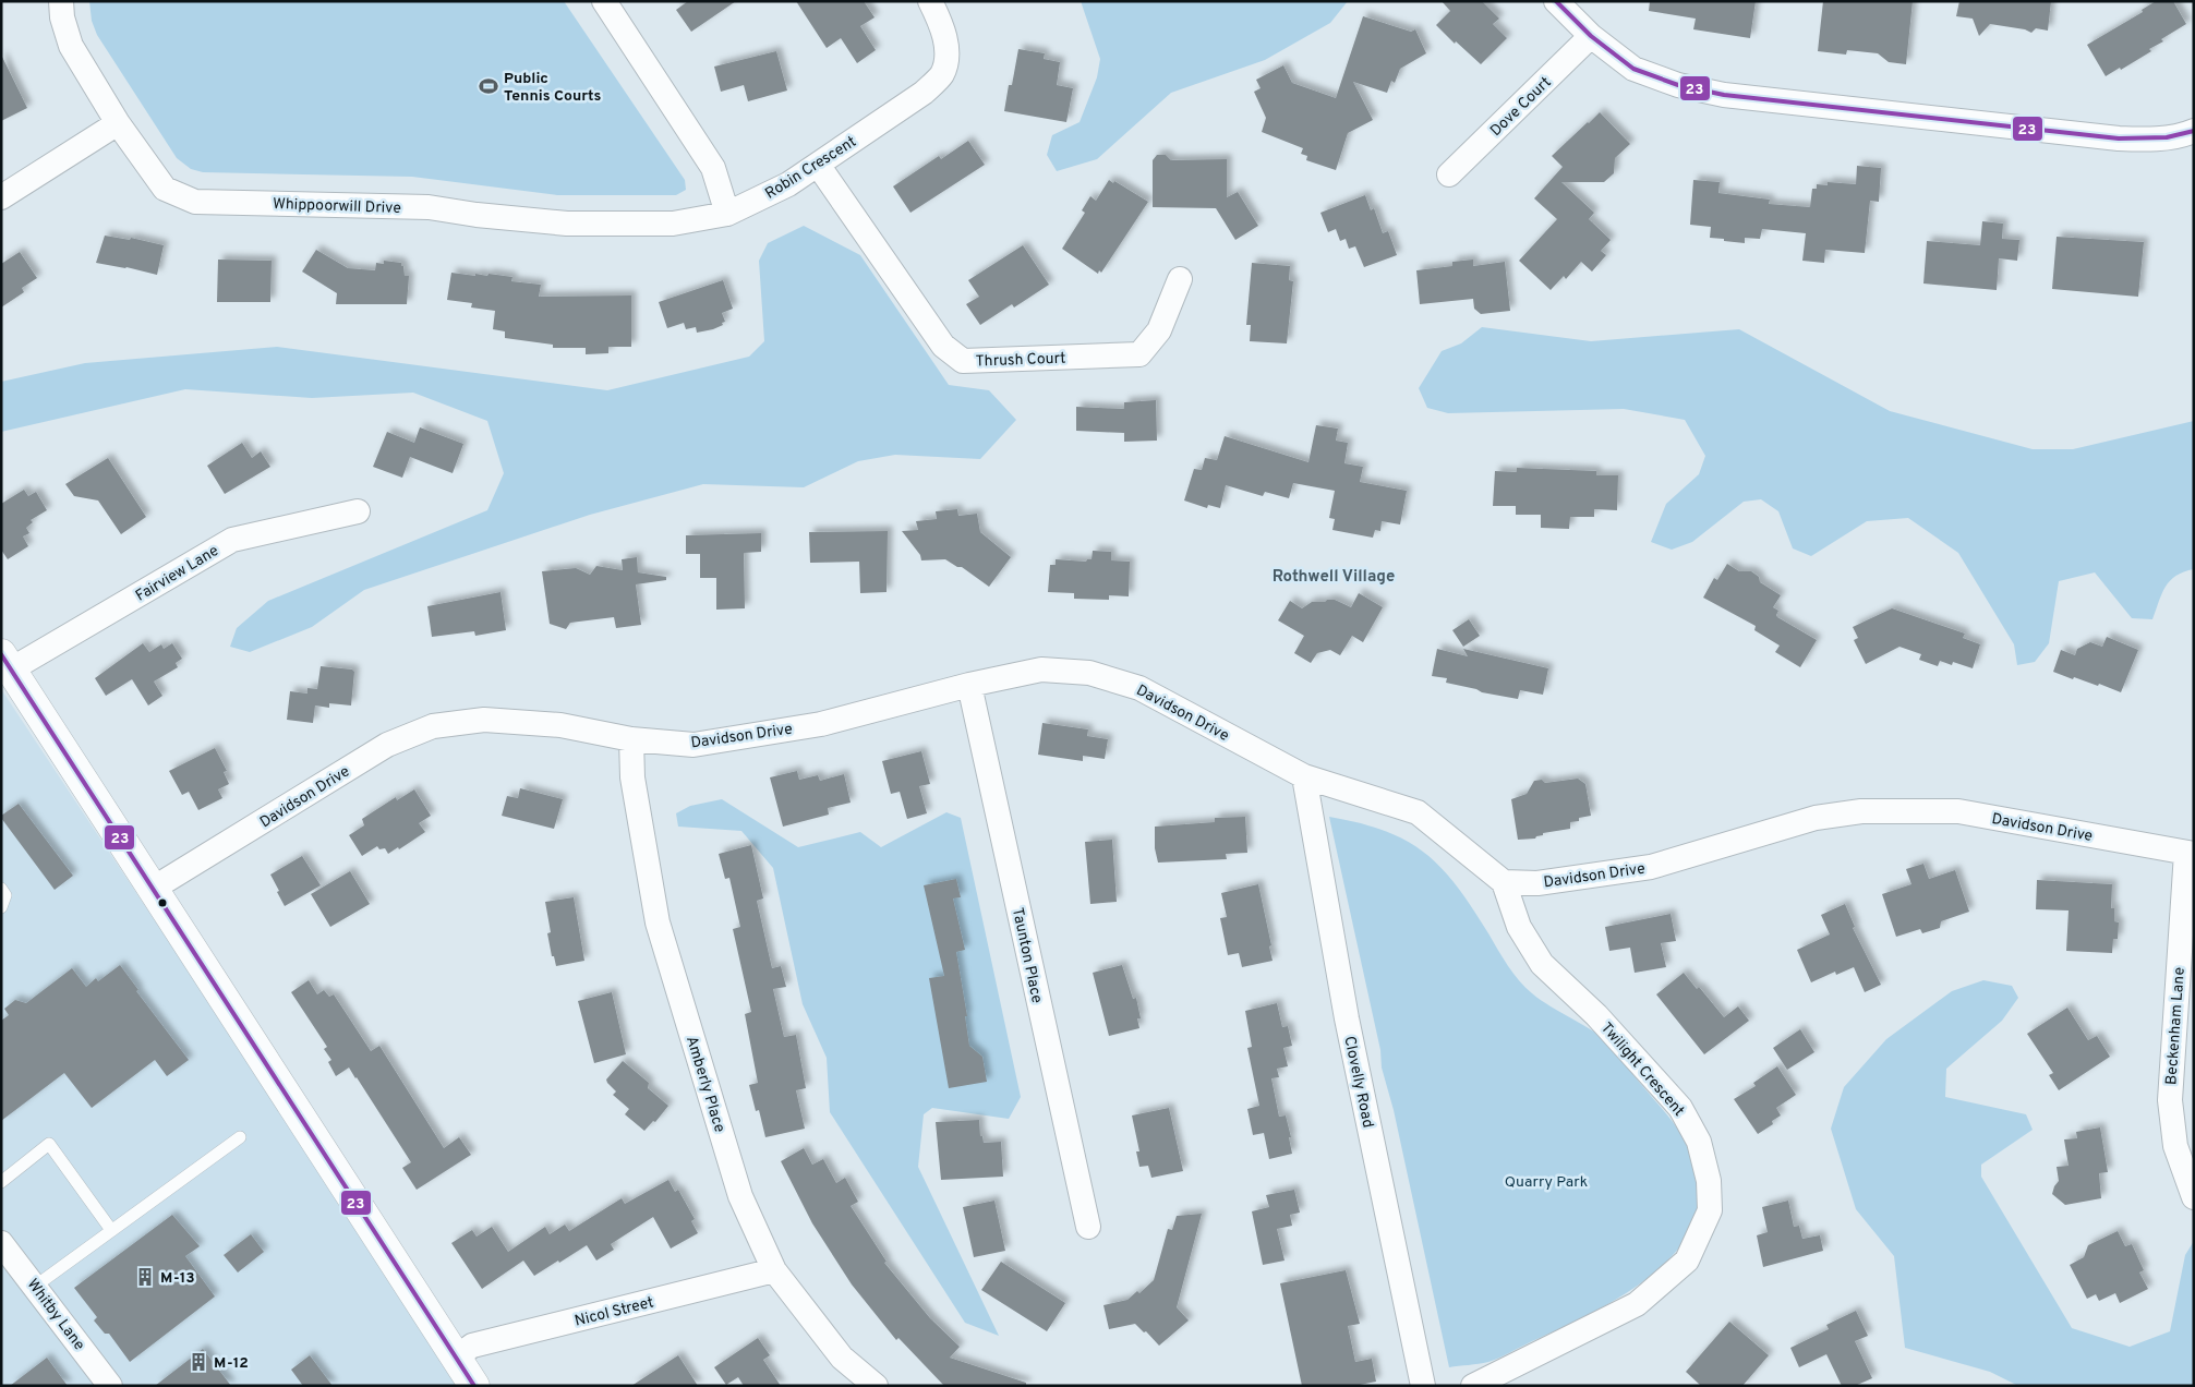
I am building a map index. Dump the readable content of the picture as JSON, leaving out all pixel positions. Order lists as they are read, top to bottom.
{
  "streets": {
    "street": [
      "Dove Court",
      "Robin Crescent",
      "Whippoorwill Drive",
      "Thrush Court",
      "Fairview Lane",
      "Davidson Drive",
      "Taunton Place",
      "Beckenham Lane",
      "Twilight Crescent",
      "Clovelly Road",
      "Amberly Place",
      "Nicol Street",
      "Whitby Lane"
    ]
  },
  "crossings": [
    ["Robin Crescent", "Whippoorwill Drive"],
    ["Robin Crescent", "Thrush Court"],
    ["Davidson Drive", "Taunton Place"],
    ["Davidson Drive", "Beckenham Lane"],
    ["Davidson Drive", "Twilight Crescent"],
    ["Davidson Drive", "Clovelly Road"],
    ["Davidson Drive", "Amberly Place"],
    ["Amberly Place", "Nicol Street"]
  ],
  "districts": ["Rothwell Village"],
  "parks": ["Quarry Park"],
  "places": {
    "sports": ["Public Tennis Courts"],
    "building": ["M-13", "M-12"]
  },
  "lines": ["transit line 23"]
}
